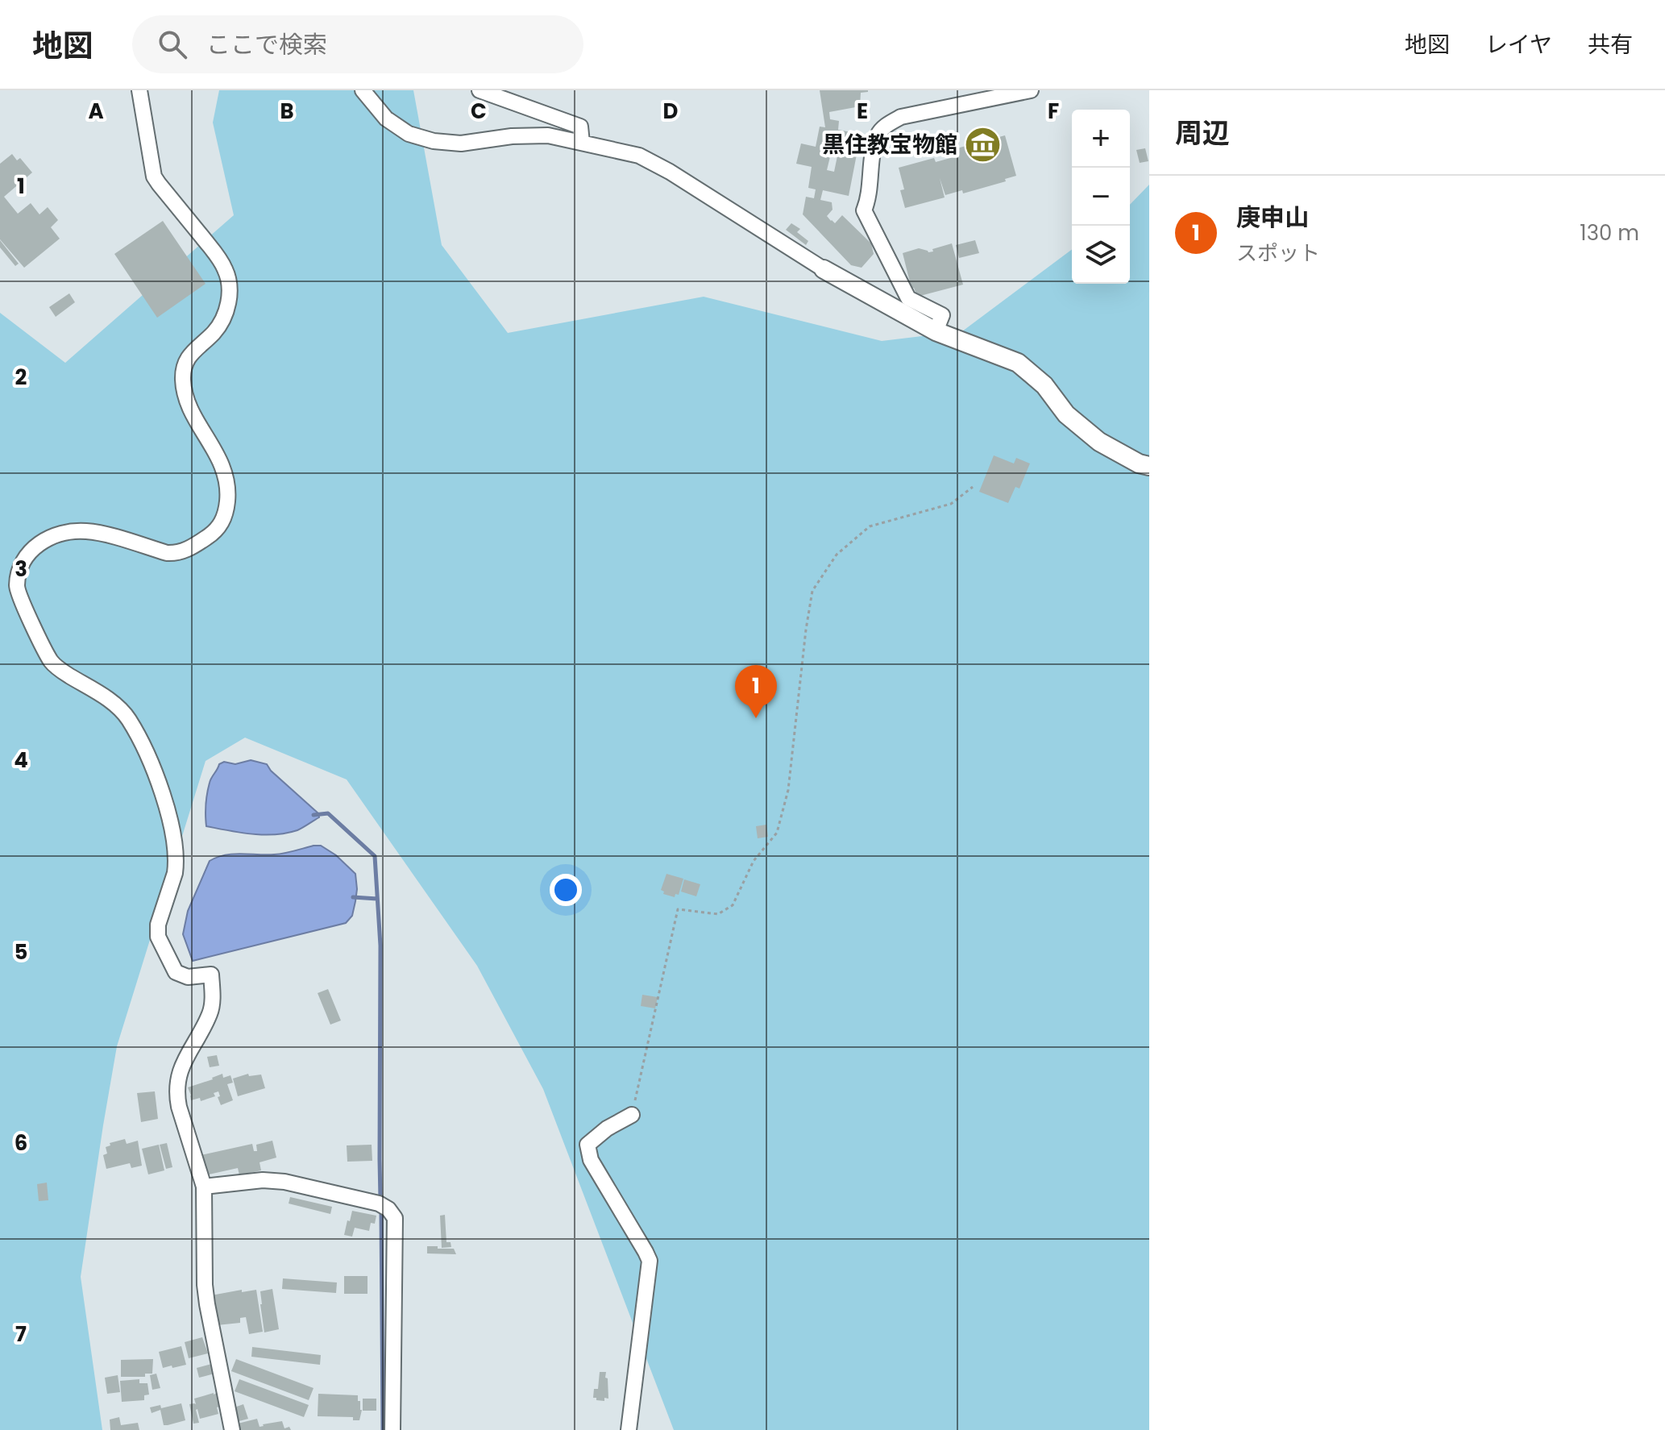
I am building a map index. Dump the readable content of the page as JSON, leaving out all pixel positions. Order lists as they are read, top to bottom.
{
  "places": {
    "museum": ["黒住教宝物館"]
  },
  "page": {
    "header": "地図",
    "search": "ここで検索",
    "nav": ["地図", "レイヤ", "共有"],
    "heading": "周辺",
    "map_buttons": ["+", "−"],
    "list": [
      {
        "mark": "1",
        "name": "庚申山",
        "note": "スポット",
        "value": "130 m"
      }
    ],
    "pins": "1"
  },
  "grid": {
    "columns": [
      "A",
      "B",
      "C",
      "D",
      "E",
      "F"
    ],
    "rows": [
      "1",
      "2",
      "3",
      "4",
      "5",
      "6",
      "7"
    ]
  }
}
